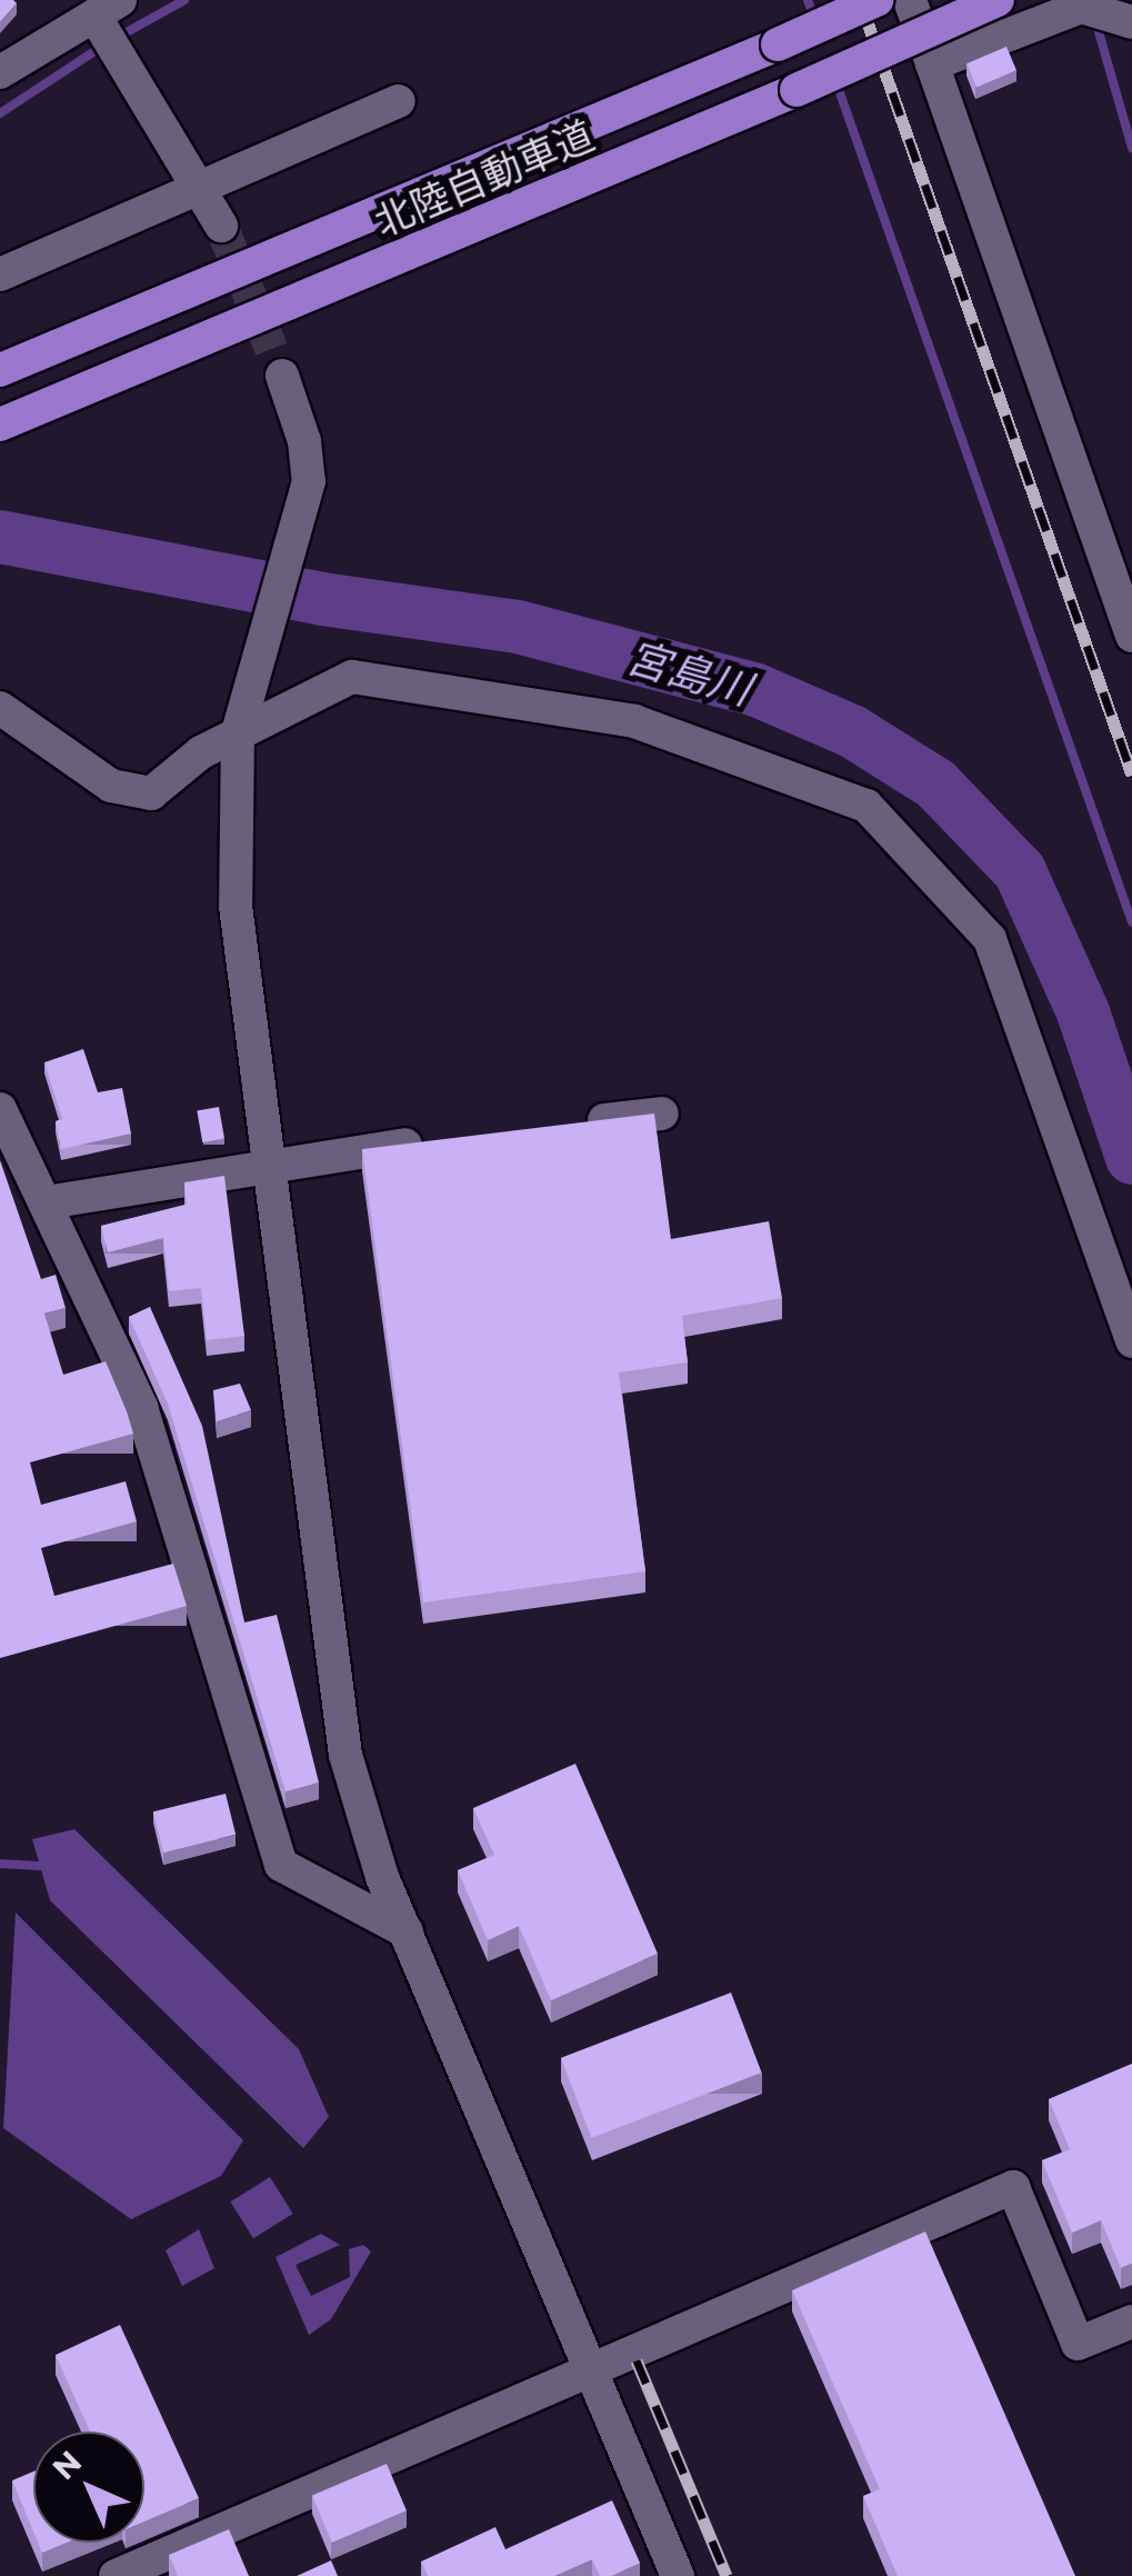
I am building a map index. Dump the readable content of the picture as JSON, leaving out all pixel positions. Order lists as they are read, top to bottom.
{
  "streets": {
    "highway": ["北陸自動車道"]
  },
  "water": ["宮島川"],
  "north": "top left"
}
